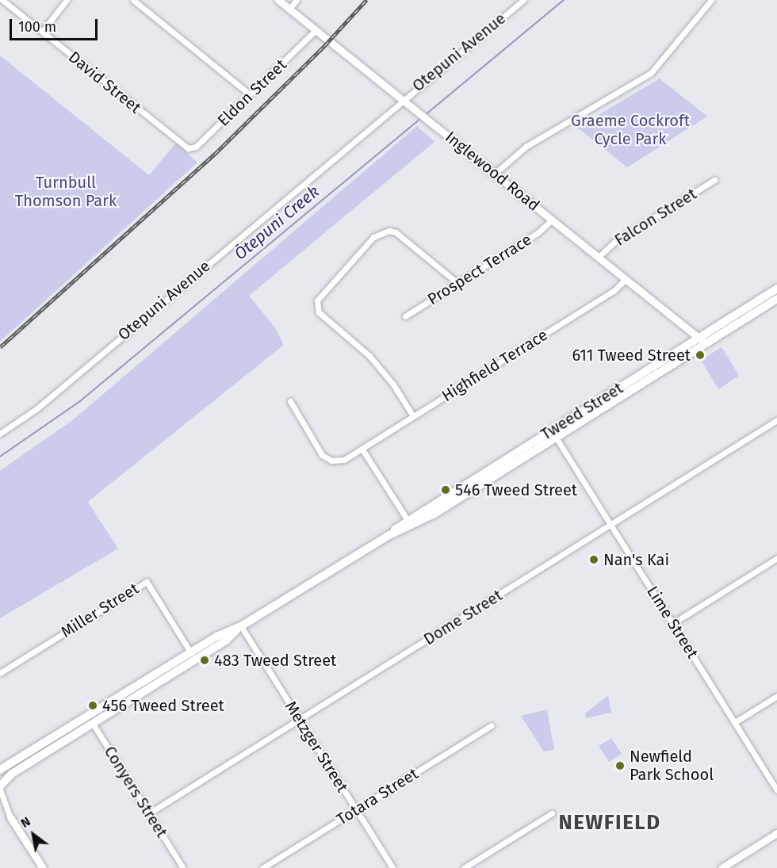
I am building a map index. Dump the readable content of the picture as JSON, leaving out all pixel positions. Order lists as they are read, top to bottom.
{
  "streets": {
    "main road": ["Tweed Street"],
    "street": [
      "Otepuni Avenue",
      "David Street",
      "Eldon Street",
      "Inglewood Road",
      "Falcon Street",
      "Prospect Terrace",
      "Highfield Terrace",
      "Miller Street",
      "Dome Street",
      "Lime Street",
      "Metzger Street",
      "Conyers Street",
      "Totara Street"
    ]
  },
  "crossings": [
    ["Otepuni Avenue", "Inglewood Road"],
    ["David Street", "Eldon Street"],
    ["Eldon Street", "Inglewood Road"],
    ["Inglewood Road", "Falcon Street"],
    ["Inglewood Road", "Prospect Terrace"],
    ["Inglewood Road", "Highfield Terrace"],
    ["Inglewood Road", "Tweed Street"],
    ["Tweed Street", "Miller Street"],
    ["Tweed Street", "Lime Street"],
    ["Tweed Street", "Metzger Street"],
    ["Tweed Street", "Conyers Street"],
    ["Dome Street", "Lime Street"],
    ["Dome Street", "Metzger Street"],
    ["Dome Street", "Conyers Street"],
    ["Metzger Street", "Totara Street"]
  ],
  "districts": ["NEWFIELD"],
  "water": ["Ōtepuni Creek"],
  "parks": ["Graeme Cockroft Cycle Park", "Turnbull Thomson Park"],
  "places": [
    "611 Tweed Street",
    "546 Tweed Street",
    "Nan's Kai",
    "483 Tweed Street",
    "456 Tweed Street",
    "Newfield Park School"
  ],
  "scale_bar": "100 m",
  "north": "top left"
}
